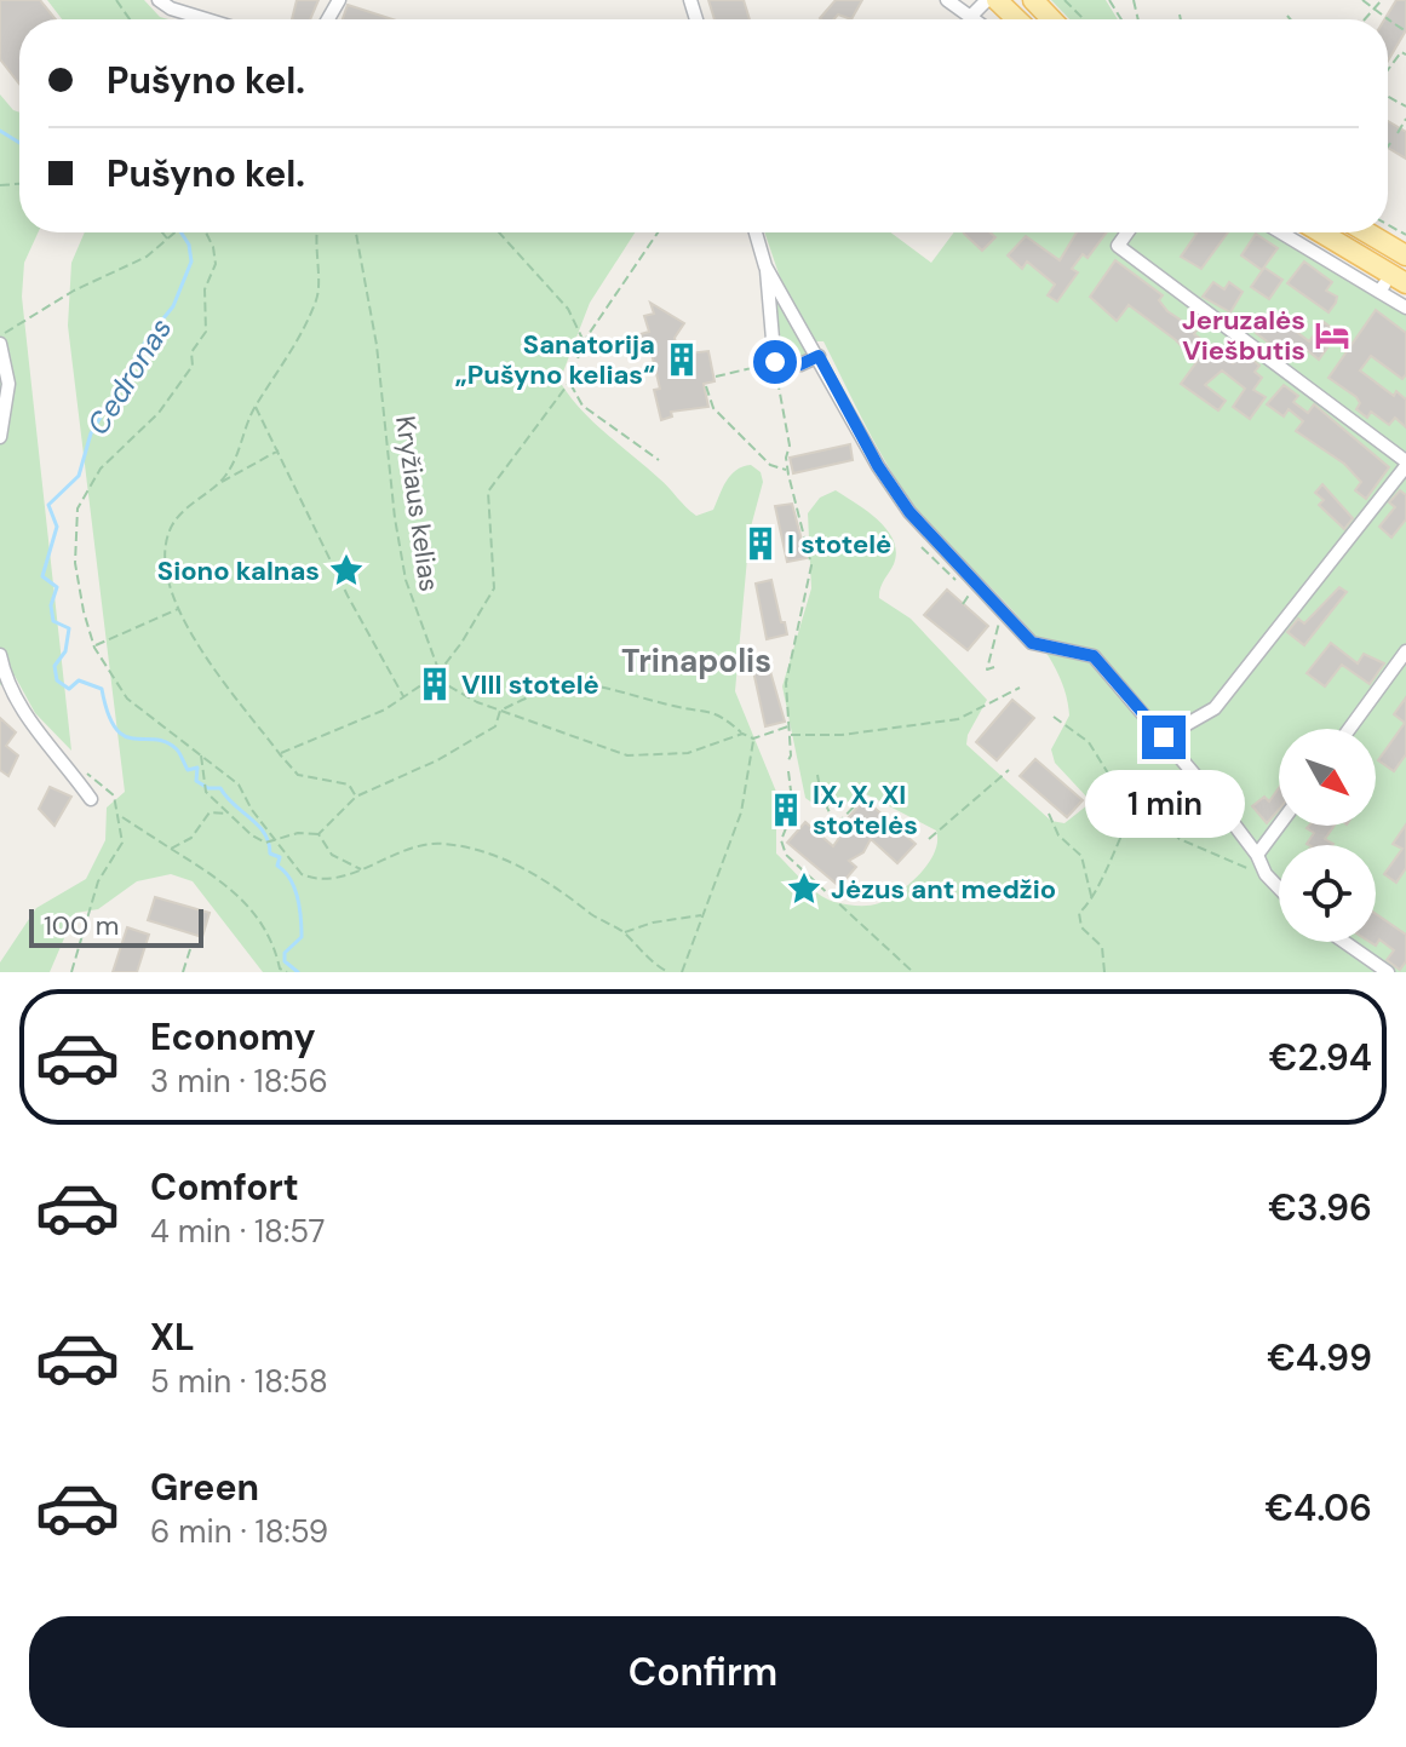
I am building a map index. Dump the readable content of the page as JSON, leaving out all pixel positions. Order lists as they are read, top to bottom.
{
  "streets": {
    "path": ["Kryžiaus kelias"]
  },
  "districts": ["Trinapolis"],
  "water": ["Cedronas"],
  "places": {
    "hotel": ["Jeruzalės Viešbutis"],
    "building": [
      "Sanatorija „Pušyno kelias“",
      "I stotelė",
      "VIII stotelė",
      "IX, X, XI stotelės"
    ],
    "place": ["Siono kalnas", "Jėzus ant medžio"]
  },
  "scale_bar": "100 m",
  "north": "bottom right",
  "page": {
    "banner": ["Pušyno kel.", "Pušyno kel."],
    "bubble": "1 min",
    "scale": "100 m",
    "list": [
      {
        "name": "Economy",
        "note": "3 min · 18:56",
        "value": "€2.94"
      },
      {
        "name": "Comfort",
        "note": "4 min · 18:57",
        "value": "€3.96"
      },
      {
        "name": "XL",
        "note": "5 min · 18:58",
        "value": "€4.99"
      },
      {
        "name": "Green",
        "note": "6 min · 18:59",
        "value": "€4.06"
      }
    ],
    "buttons": "Confirm"
  }
}
